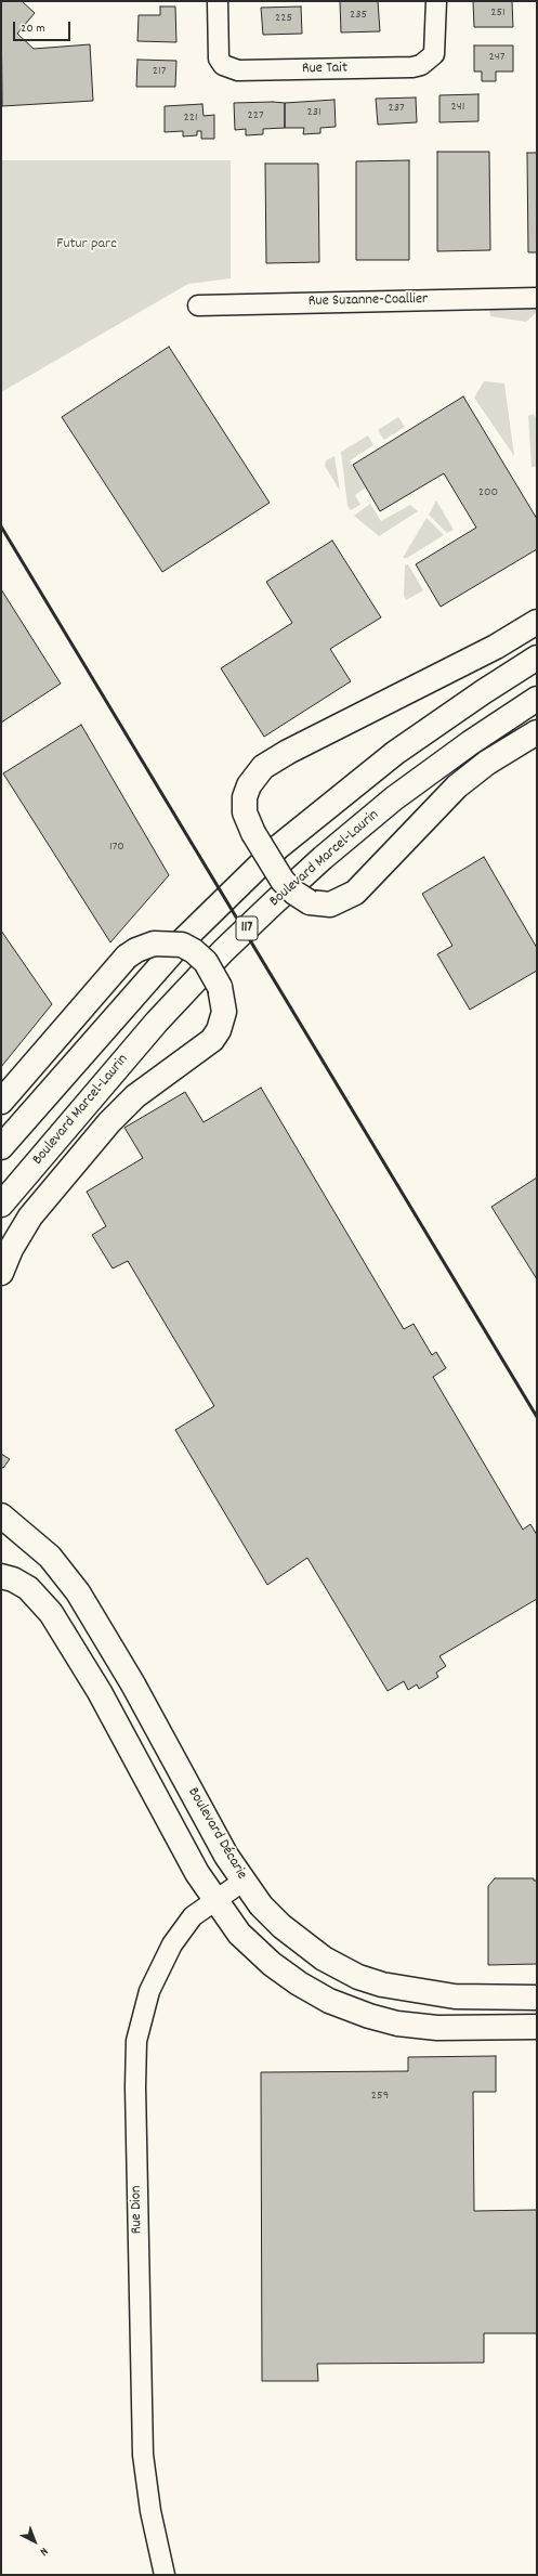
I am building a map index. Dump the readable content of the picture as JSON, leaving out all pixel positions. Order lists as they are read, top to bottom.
{
  "streets": {
    "main road": ["Boulevard Marcel-Laurin", "117", "Boulevard Décarie"],
    "street": ["Rue Tait", "Rue Suzanne-Coallier", "Rue Dion"]
  },
  "crossings": [
    ["Boulevard Décarie", "Rue Dion"]
  ],
  "parks": ["Futur parc"],
  "house_numbers": [
    "251",
    "235",
    "225",
    "247",
    "217",
    "241",
    "237",
    "231",
    "227",
    "221",
    "200",
    "170",
    "259"
  ],
  "scale_bar": "20 m",
  "north": "bottom right"
}
